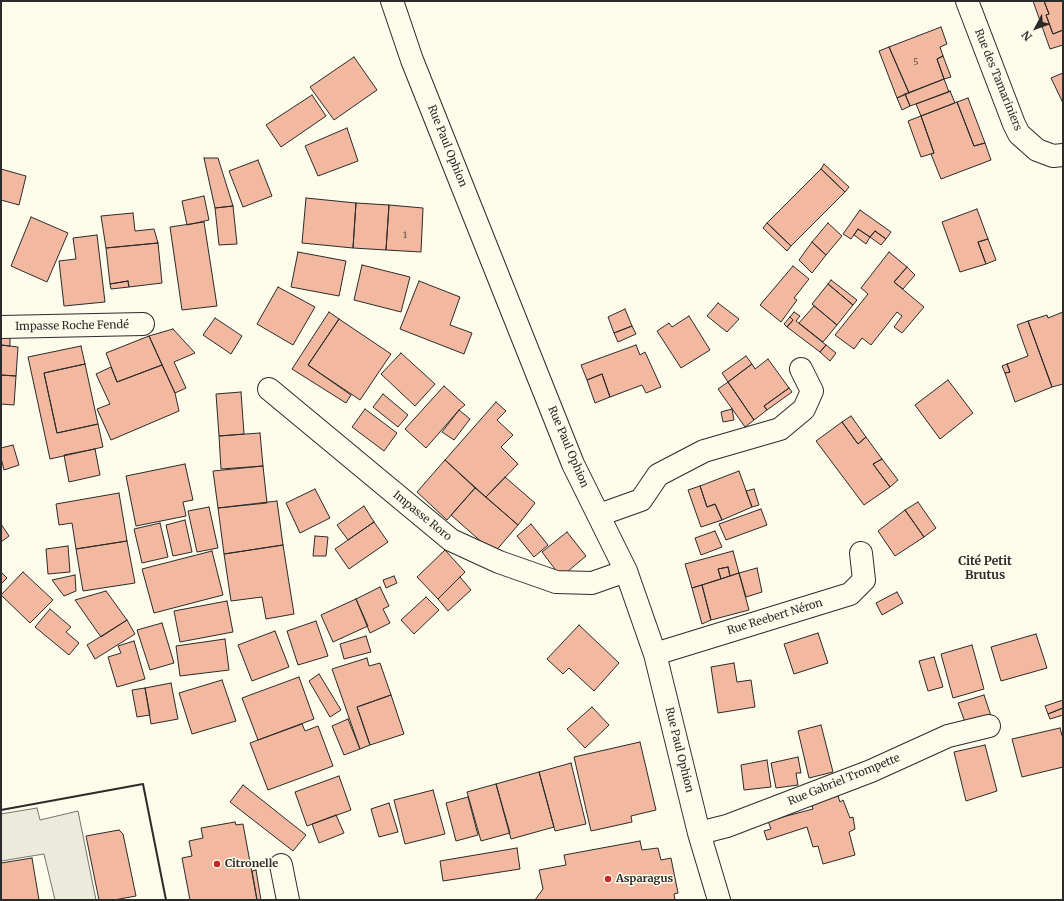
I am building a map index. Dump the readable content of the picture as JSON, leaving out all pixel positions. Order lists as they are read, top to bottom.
{
  "streets": {
    "street": [
      "Rue des Tamariniers",
      "Rue Paul Ophion",
      "Impasse Roche Fendé",
      "Impasse Roro",
      "Rue Reebert Néron",
      "Rue Gabriel Trompette"
    ]
  },
  "crossings": [
    ["Rue Paul Ophion", "Impasse Roro"],
    ["Rue Paul Ophion", "Rue Reebert Néron"],
    ["Rue Paul Ophion", "Rue Gabriel Trompette"]
  ],
  "districts": ["Cité Petit Brutus"],
  "places": ["Citronelle", "Asparagus"],
  "house_numbers": ["5", "1"],
  "north": "bottom left"
}
